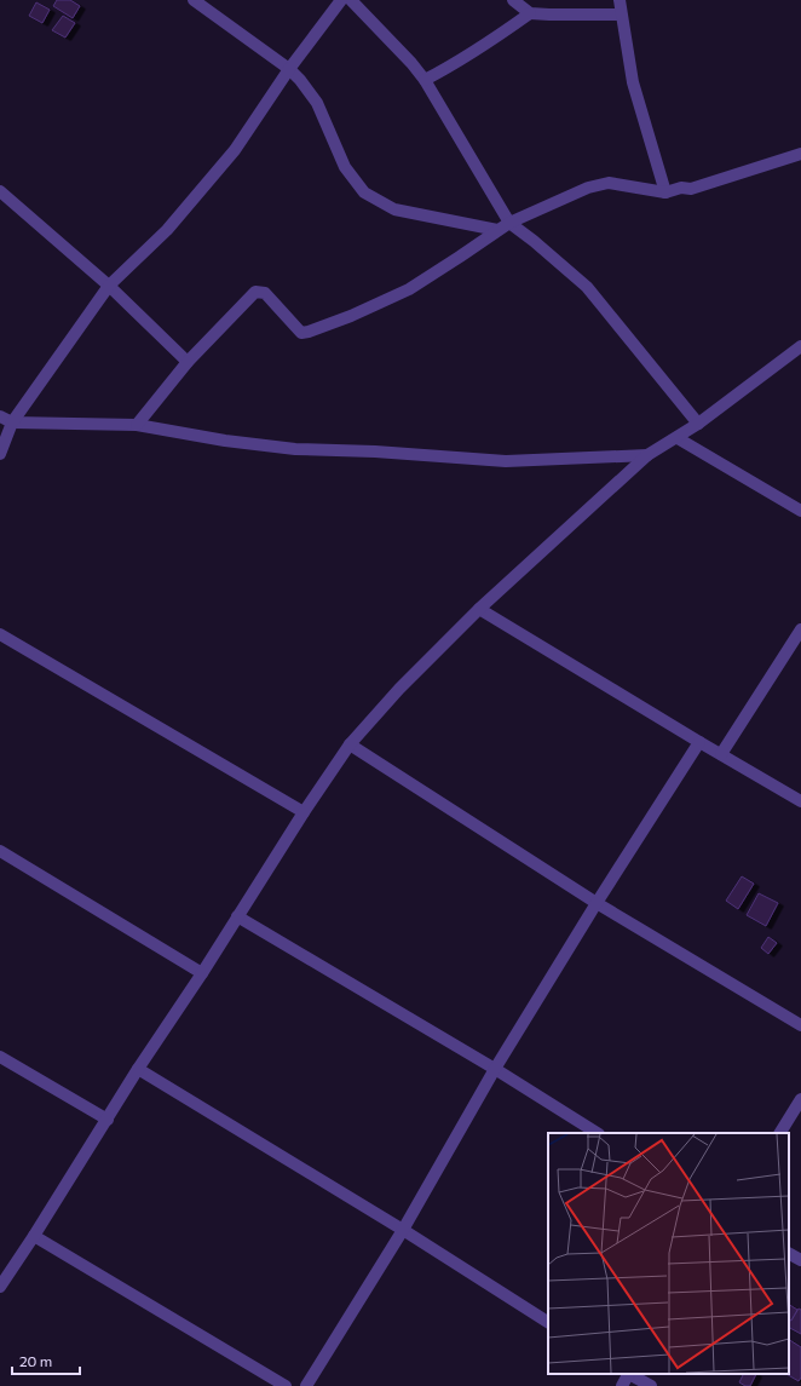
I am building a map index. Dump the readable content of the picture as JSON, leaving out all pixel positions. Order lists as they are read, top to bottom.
{
  "scale_bar": "20 m"
}
